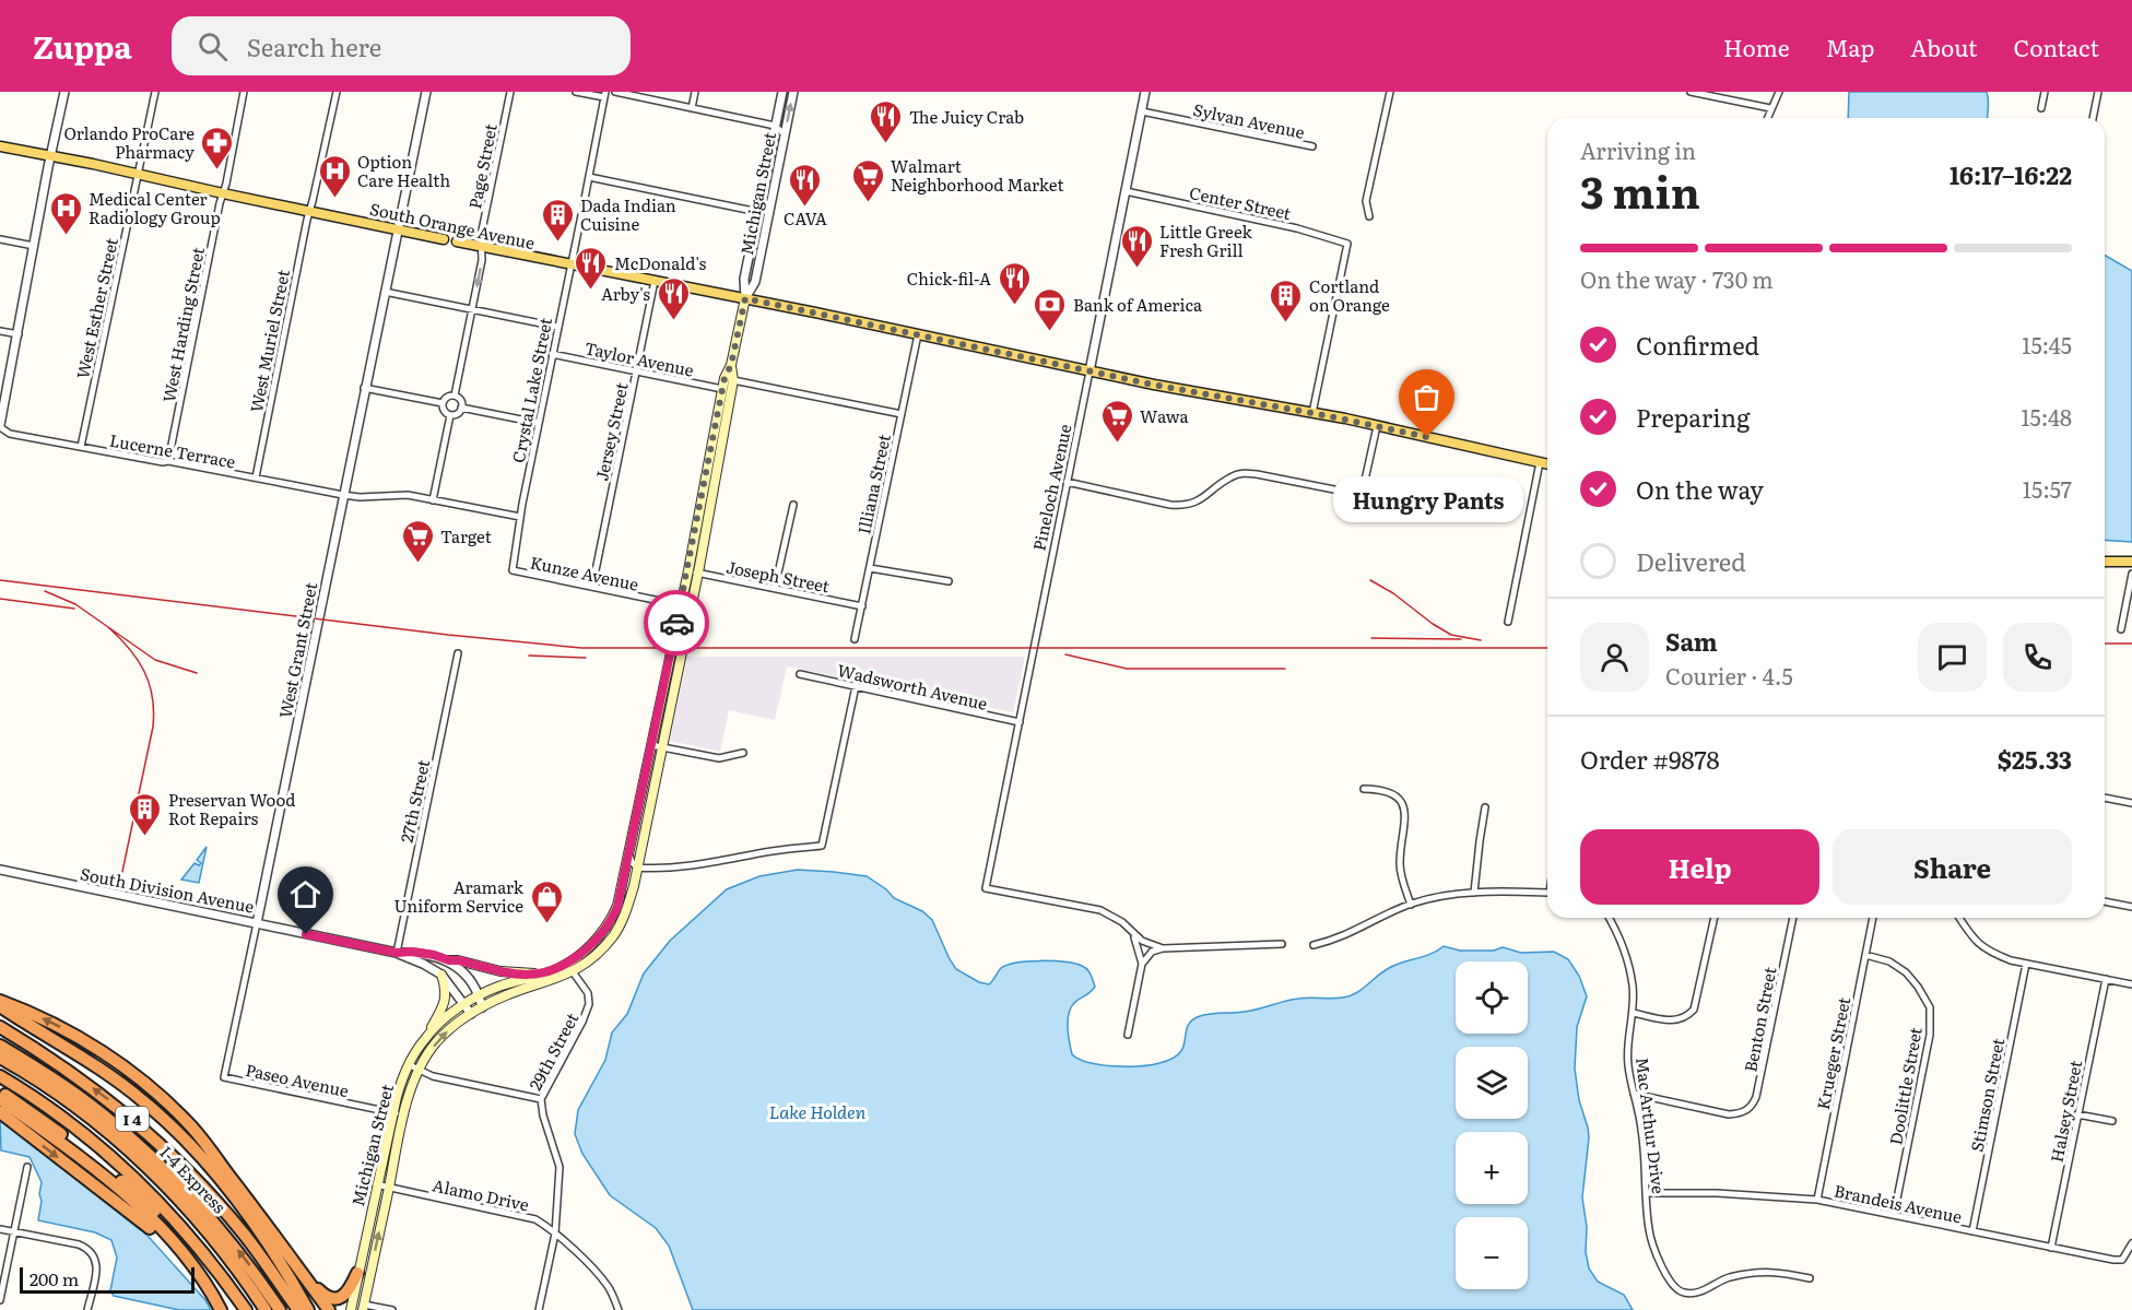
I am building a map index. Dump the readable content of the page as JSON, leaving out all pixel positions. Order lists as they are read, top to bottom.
{
  "streets": {
    "highway": ["I 4", "I-4 Express"],
    "main road": ["Michigan Street", "South Orange Avenue"],
    "street": [
      "Sylvan Avenue",
      "Page Street",
      "Center Street",
      "West Esther Street",
      "West Harding Street",
      "West Muriel Street",
      "Taylor Avenue",
      "Crystal Lake Street",
      "Jersey Street",
      "Lucerne Terrace",
      "Illiana Street",
      "Pineloch Avenue",
      "Kunze Avenue",
      "Joseph Street",
      "West Grant Street",
      "Wadsworth Avenue",
      "27th Street",
      "South Division Avenue",
      "Benton Street",
      "29th Street",
      "Krueger Street",
      "Paseo Avenue",
      "Doolittle Street",
      "Stimson Street",
      "Halsey Street",
      "Mac Arthur Drive",
      "Alamo Drive",
      "Brandeis Avenue"
    ]
  },
  "crossings": [
    ["Sylvan Avenue", "Pineloch Avenue"],
    ["Page Street", "South Orange Avenue"],
    ["Michigan Street", "South Orange Avenue"],
    ["Michigan Street", "Taylor Avenue"],
    ["Michigan Street", "Kunze Avenue"],
    ["Michigan Street", "Joseph Street"],
    ["Michigan Street", "South Division Avenue"],
    ["Michigan Street", "29th Street"],
    ["Michigan Street", "Paseo Avenue"],
    ["Michigan Street", "Alamo Drive"],
    ["Center Street", "South Orange Avenue"],
    ["Center Street", "Pineloch Avenue"],
    ["South Orange Avenue", "West Esther Street"],
    ["South Orange Avenue", "West Harding Street"],
    ["South Orange Avenue", "West Muriel Street"],
    ["South Orange Avenue", "Crystal Lake Street"],
    ["South Orange Avenue", "Jersey Street"],
    ["South Orange Avenue", "Illiana Street"],
    ["South Orange Avenue", "Pineloch Avenue"],
    ["South Orange Avenue", "West Grant Street"],
    ["West Esther Street", "Lucerne Terrace"],
    ["West Harding Street", "Lucerne Terrace"],
    ["West Muriel Street", "Lucerne Terrace"],
    ["Taylor Avenue", "Crystal Lake Street"],
    ["Taylor Avenue", "Jersey Street"],
    ["Crystal Lake Street", "Lucerne Terrace"],
    ["Crystal Lake Street", "Kunze Avenue"],
    ["Jersey Street", "Kunze Avenue"],
    ["Lucerne Terrace", "West Grant Street"],
    ["Illiana Street", "Joseph Street"],
    ["Pineloch Avenue", "Wadsworth Avenue"],
    ["West Grant Street", "South Division Avenue"],
    ["West Grant Street", "Paseo Avenue"],
    ["27th Street", "South Division Avenue"],
    ["Benton Street", "Mac Arthur Drive"],
    ["29th Street", "Alamo Drive"],
    ["Krueger Street", "Doolittle Street"],
    ["Krueger Street", "Brandeis Avenue"],
    ["Doolittle Street", "Brandeis Avenue"],
    ["Stimson Street", "Brandeis Avenue"],
    ["Halsey Street", "Brandeis Avenue"],
    ["Mac Arthur Drive", "Brandeis Avenue"]
  ],
  "water": ["Lake Holden"],
  "places": {
    "restaurant": [
      "The Juicy Crab",
      "CAVA",
      "Little Greek Fresh Grill",
      "McDonald's",
      "Chick-fil-A",
      "Arby's"
    ],
    "pharmacy": ["Orlando ProCare Pharmacy"],
    "hospital": ["Option Care Health", "Medical Center Radiology Group"],
    "supermarket": ["Walmart Neighborhood Market", "Wawa", "Target"],
    "building": ["Dada Indian Cuisine", "Cortland on Orange", "Preservan Wood Rot Repairs"],
    "bank": ["Bank of America"],
    "other": ["Hungry Pants"],
    "shop": ["Aramark Uniform Service"]
  },
  "scale_bar": "200 m",
  "page": {
    "header": "Zuppa",
    "search": "Search here",
    "nav": [
      "Home",
      "Map",
      "About",
      "Contact"
    ],
    "heading": ["3 min", "Arriving in", "16:17–16:22"],
    "panel": [
      "Sam",
      "Courier · 4.5",
      "Order #9878",
      "$25.33"
    ],
    "bar": "On the way · 730 m",
    "list": [
      ["Confirmed", "15:45"],
      ["Preparing", "15:48"],
      ["On the way", "15:57"],
      "Delivered"
    ],
    "bubble": "Hungry Pants",
    "buttons": ["Help", "Share"],
    "map_buttons": ["+", "−"],
    "scale": "200 m"
  }
}
